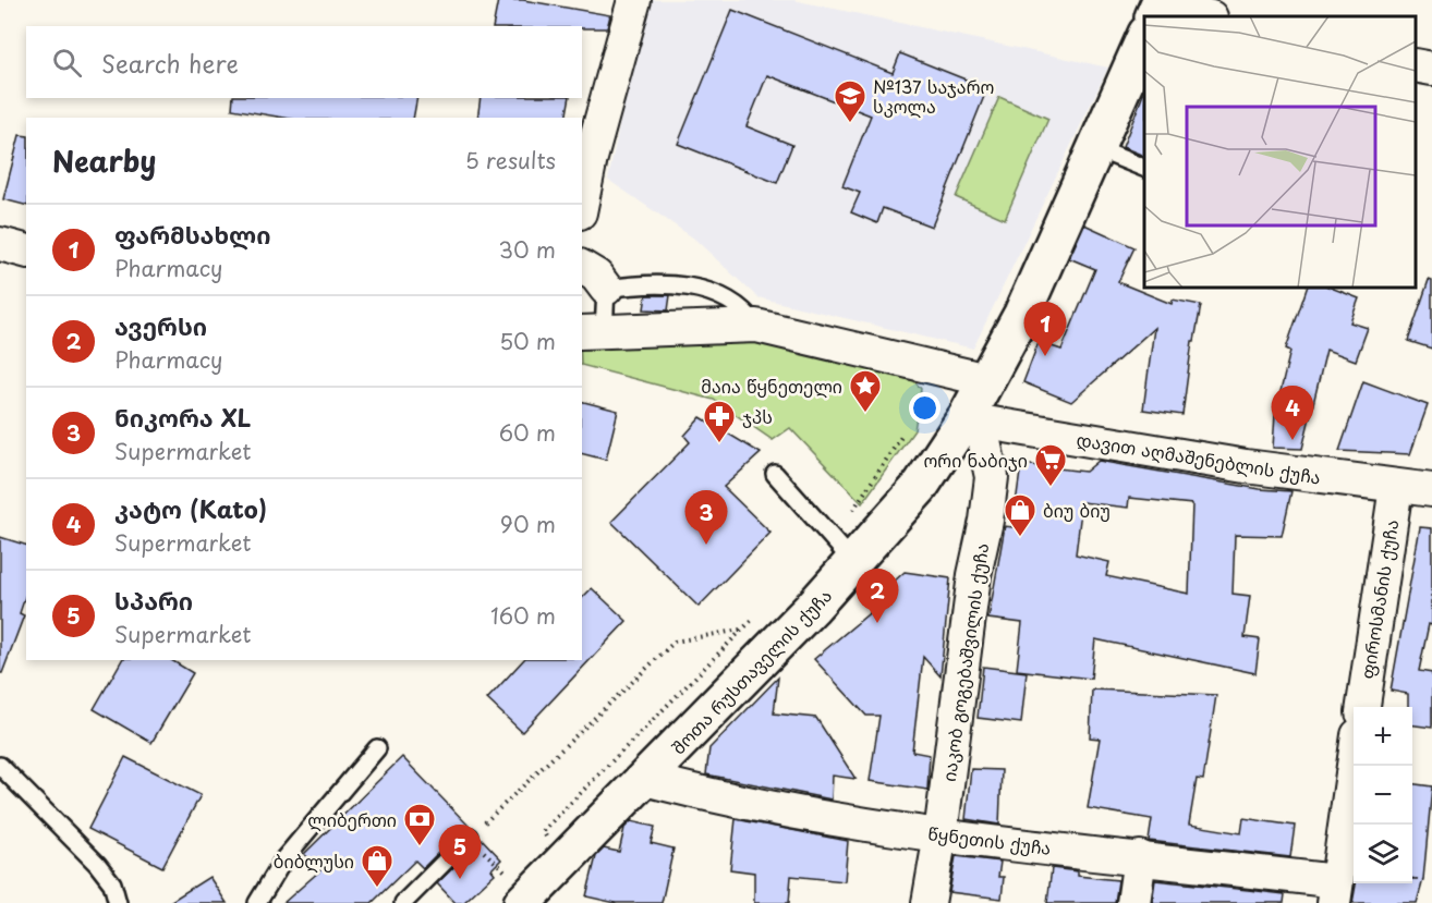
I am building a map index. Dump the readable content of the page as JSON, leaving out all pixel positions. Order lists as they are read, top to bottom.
{
  "streets": {
    "main road": ["შოთა რუსთაველის ქუჩა"],
    "street": [
      "დავით აღმაშენებლის ქუჩა",
      "ფიროსმანის ქუჩა",
      "იაკობ გოგებაშვილის ქუჩა",
      "წყნეთის ქუჩა"
    ]
  },
  "crossings": [
    ["დავით აღმაშენებლის ქუჩა", "ფიროსმანის ქუჩა"],
    ["დავით აღმაშენებლის ქუჩა", "იაკობ გოგებაშვილის ქუჩა"],
    ["დავით აღმაშენებლის ქუჩა", "შოთა რუსთაველის ქუჩა"],
    ["იაკობ გოგებაშვილის ქუჩა", "შოთა რუსთაველის ქუჩა"],
    ["იაკობ გოგებაშვილის ქუჩა", "წყნეთის ქუჩა"],
    ["შოთა რუსთაველის ქუჩა", "წყნეთის ქუჩა"]
  ],
  "places": {
    "school or university": ["№137 საჯარო სკოლა"],
    "place": ["მაია წყნეთელი"],
    "pharmacy": ["ჯპს"],
    "supermarket": ["ორი ნაბიჯი"],
    "shop": ["ბიუ ბიუ", "ბიბლუსი"],
    "bank": ["ლიბერთი"]
  },
  "page": {
    "search": "Search here",
    "heading": ["Nearby", "5 results"],
    "list": [
      {
        "mark": "1",
        "name": "ფარმსახლი",
        "note": "Pharmacy",
        "value": "30 m"
      },
      {
        "mark": "2",
        "name": "ავერსი",
        "note": "Pharmacy",
        "value": "50 m"
      },
      {
        "mark": "3",
        "name": "ნიკორა XL",
        "note": "Supermarket",
        "value": "60 m"
      },
      {
        "mark": "4",
        "name": "კატო (Kato)",
        "note": "Supermarket",
        "value": "90 m"
      },
      {
        "mark": "5",
        "name": "სპარი",
        "note": "Supermarket",
        "value": "160 m"
      }
    ],
    "pins": [
      "1",
      "4",
      "3",
      "2",
      "5"
    ],
    "map_buttons": ["+", "−"]
  }
}
